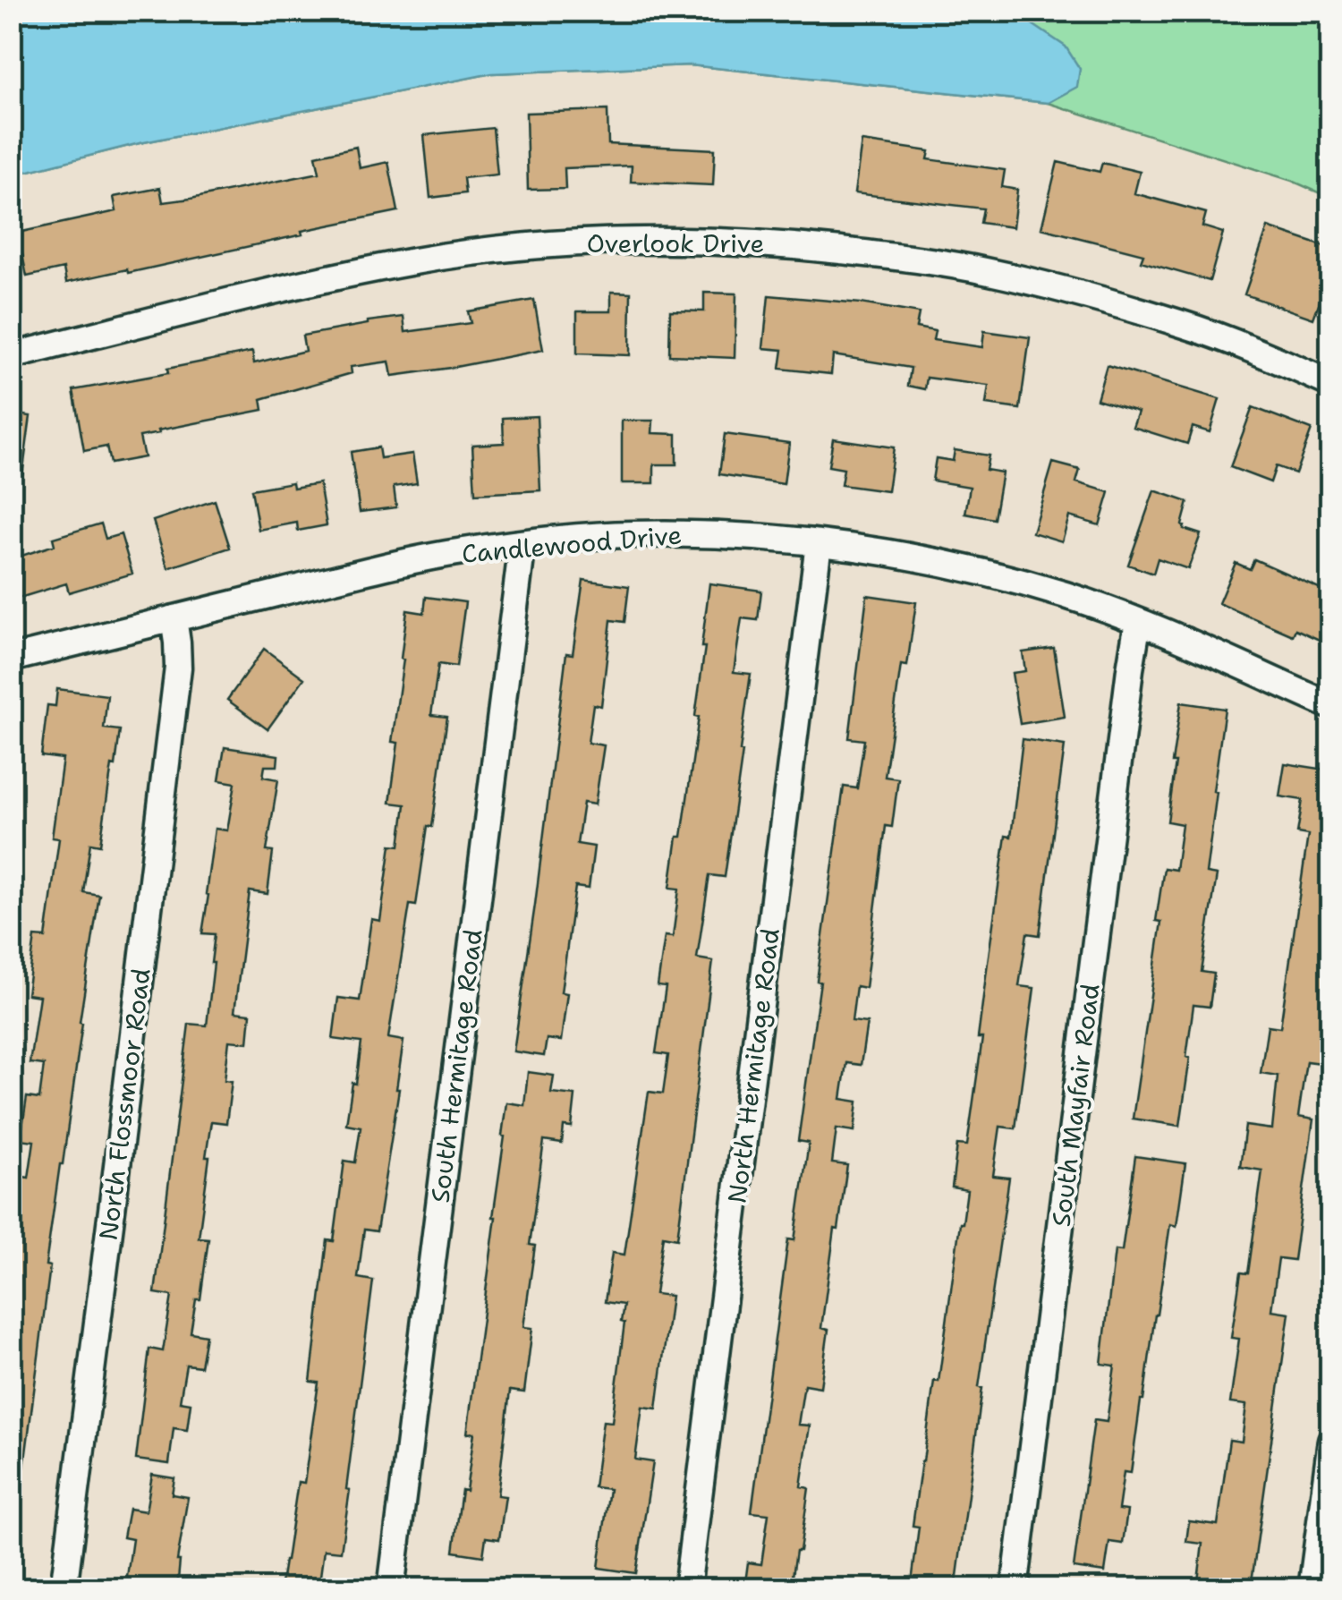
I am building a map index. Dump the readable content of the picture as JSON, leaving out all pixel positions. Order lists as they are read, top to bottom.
{
  "streets": {
    "street": [
      "Overlook Drive",
      "Candlewood Drive",
      "South Hermitage Road",
      "North Hermitage Road",
      "North Flossmoor Road",
      "South Mayfair Road"
    ]
  },
  "crossings": [
    ["Candlewood Drive", "South Hermitage Road"],
    ["Candlewood Drive", "North Hermitage Road"],
    ["Candlewood Drive", "North Flossmoor Road"],
    ["Candlewood Drive", "South Mayfair Road"]
  ]
}
